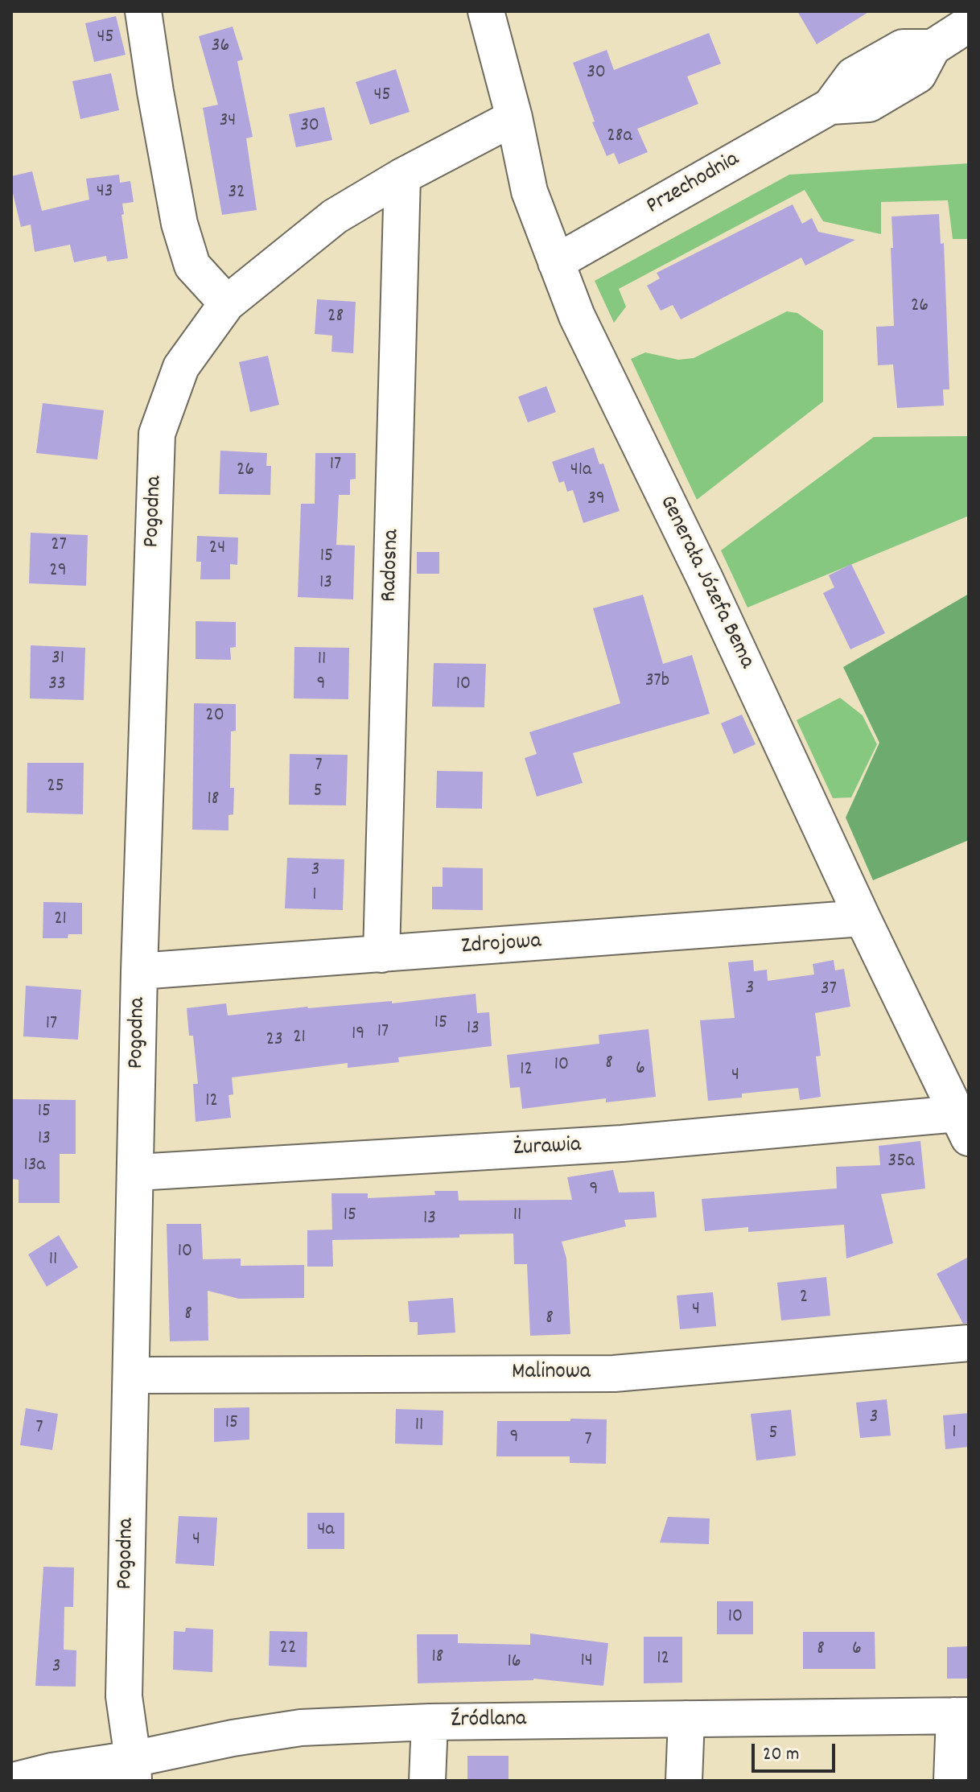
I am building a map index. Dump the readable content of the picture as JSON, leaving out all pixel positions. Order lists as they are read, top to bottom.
{
  "streets": {
    "street": [
      "Przechodnia",
      "Pogodna",
      "Radosna",
      "Generała Józefa Bema",
      "Zdrojowa",
      "Żurawia",
      "Malinowa",
      "Źródlana"
    ]
  },
  "crossings": [
    ["Przechodnia", "Generała Józefa Bema"],
    ["Pogodna", "Radosna"],
    ["Pogodna", "Generała Józefa Bema"],
    ["Pogodna", "Zdrojowa"],
    ["Pogodna", "Żurawia"],
    ["Pogodna", "Malinowa"],
    ["Pogodna", "Źródlana"],
    ["Radosna", "Zdrojowa"],
    ["Generała Józefa Bema", "Zdrojowa"],
    ["Generała Józefa Bema", "Żurawia"]
  ],
  "house_numbers": [
    "45",
    "36",
    "30",
    "45",
    "34",
    "30",
    "28a",
    "43",
    "32",
    "26",
    "28",
    "17",
    "26",
    "41a",
    "39",
    "27",
    "24",
    "15",
    "29",
    "13",
    "31",
    "11",
    "37b",
    "33",
    "9",
    "10",
    "20",
    "7",
    "25",
    "5",
    "18",
    "3",
    "1",
    "21",
    "3",
    "37",
    "15",
    "17",
    "13",
    "17",
    "19",
    "21",
    "23",
    "8",
    "10",
    "6",
    "12",
    "4",
    "12",
    "15",
    "13",
    "35a",
    "13a",
    "9",
    "15",
    "11",
    "13",
    "10",
    "11",
    "2",
    "4",
    "8",
    "8",
    "3",
    "15",
    "11",
    "7",
    "1",
    "5",
    "9",
    "7",
    "4a",
    "4",
    "10",
    "22",
    "8",
    "6",
    "18",
    "12",
    "14",
    "16",
    "3"
  ],
  "scale_bar": "20 m"
}
